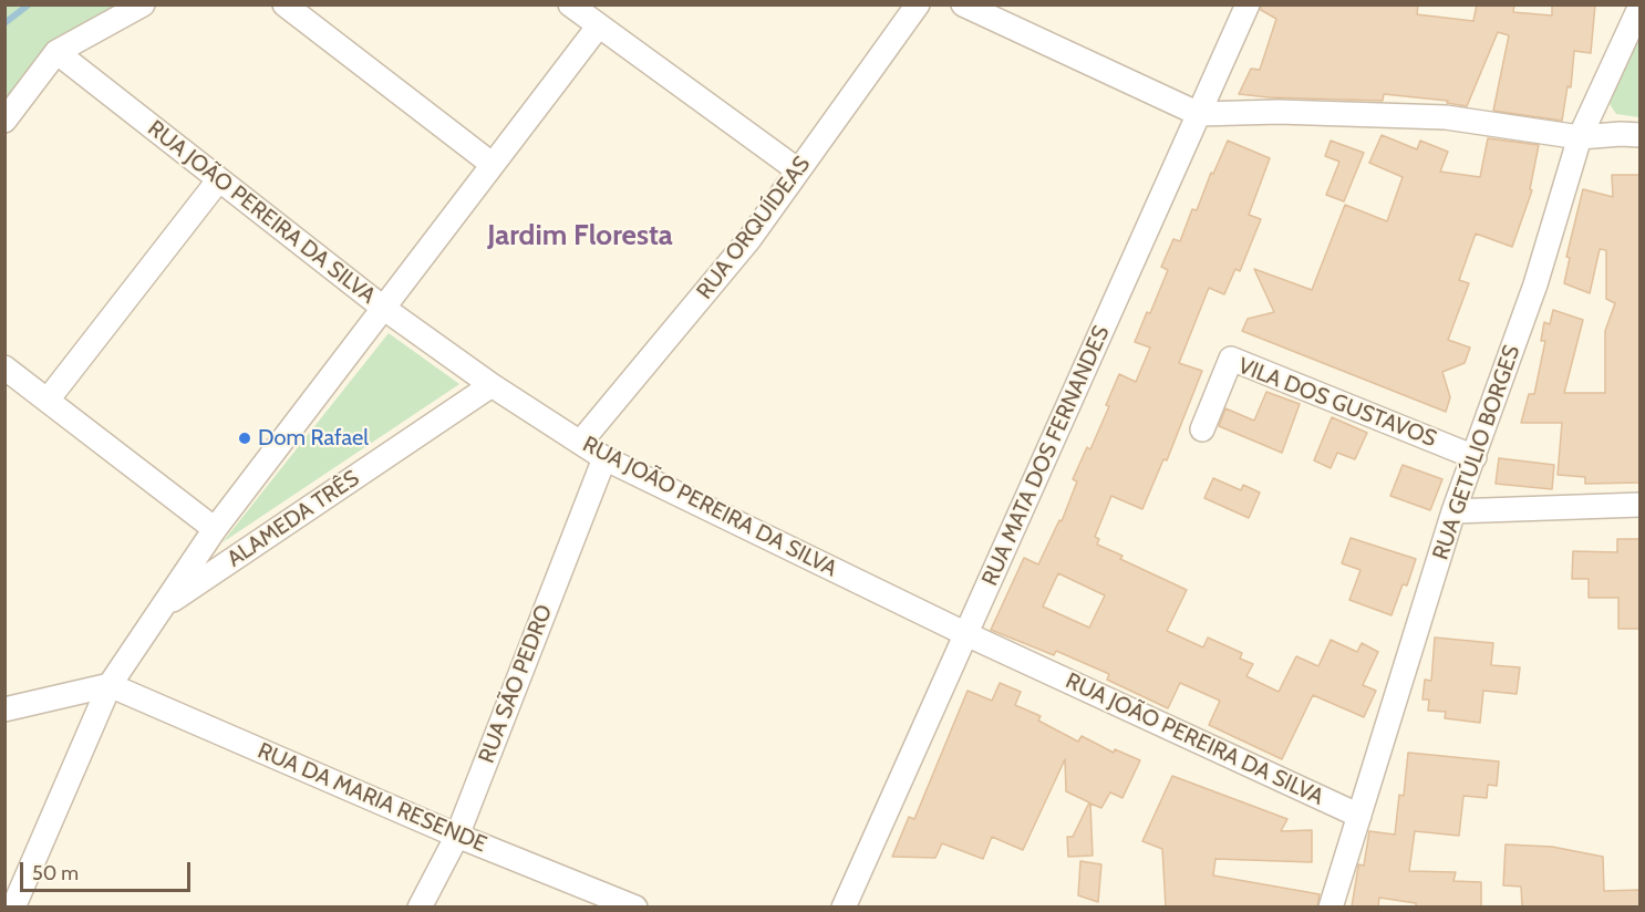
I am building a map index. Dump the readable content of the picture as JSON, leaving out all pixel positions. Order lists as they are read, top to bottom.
{
  "streets": {
    "street": [
      "RUA JOÃO PEREIRA DA SILVA",
      "RUA ORQUÍDEAS",
      "VILA DOS GUSTAVOS",
      "RUA GETÚLIO BORGES",
      "RUA MATA DOS FERNANDES",
      "ALAMEDA TRÊS",
      "RUA SÃO PEDRO",
      "RUA DA MARIA RESENDE"
    ]
  },
  "crossings": [
    ["RUA JOÃO PEREIRA DA SILVA", "RUA ORQUÍDEAS"],
    ["RUA JOÃO PEREIRA DA SILVA", "RUA GETÚLIO BORGES"],
    ["RUA JOÃO PEREIRA DA SILVA", "RUA MATA DOS FERNANDES"],
    ["RUA JOÃO PEREIRA DA SILVA", "ALAMEDA TRÊS"],
    ["RUA JOÃO PEREIRA DA SILVA", "RUA SÃO PEDRO"],
    ["VILA DOS GUSTAVOS", "RUA GETÚLIO BORGES"],
    ["RUA SÃO PEDRO", "RUA DA MARIA RESENDE"]
  ],
  "districts": ["Jardim Floresta"],
  "places": ["Dom Rafael"],
  "scale_bar": "50 m"
}
